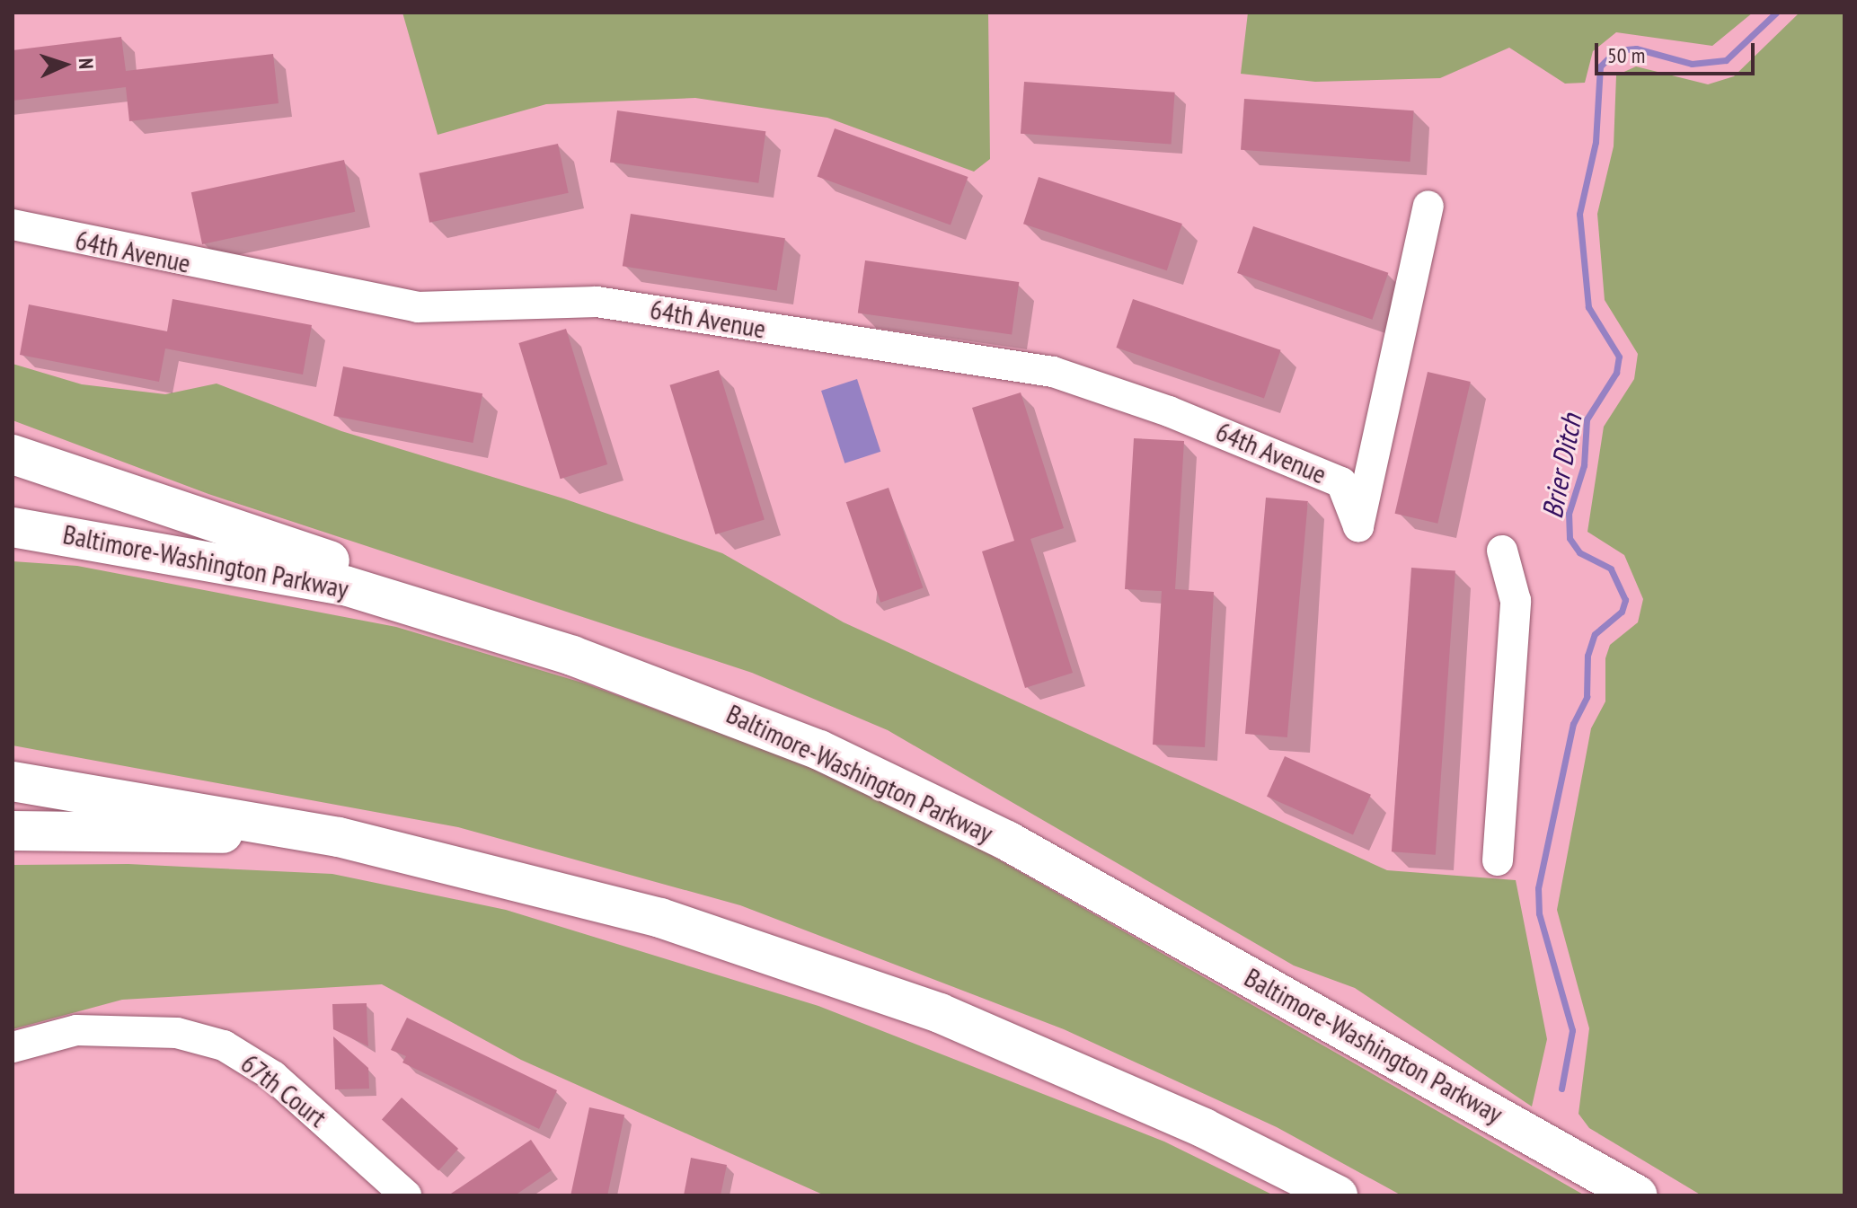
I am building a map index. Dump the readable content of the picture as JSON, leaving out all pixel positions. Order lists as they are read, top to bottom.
{
  "streets": {
    "highway": ["Baltimore-Washington Parkway"],
    "street": ["64th Avenue", "67th Court"]
  },
  "water": ["Brier Ditch"],
  "scale_bar": "50 m",
  "north": "right"
}
